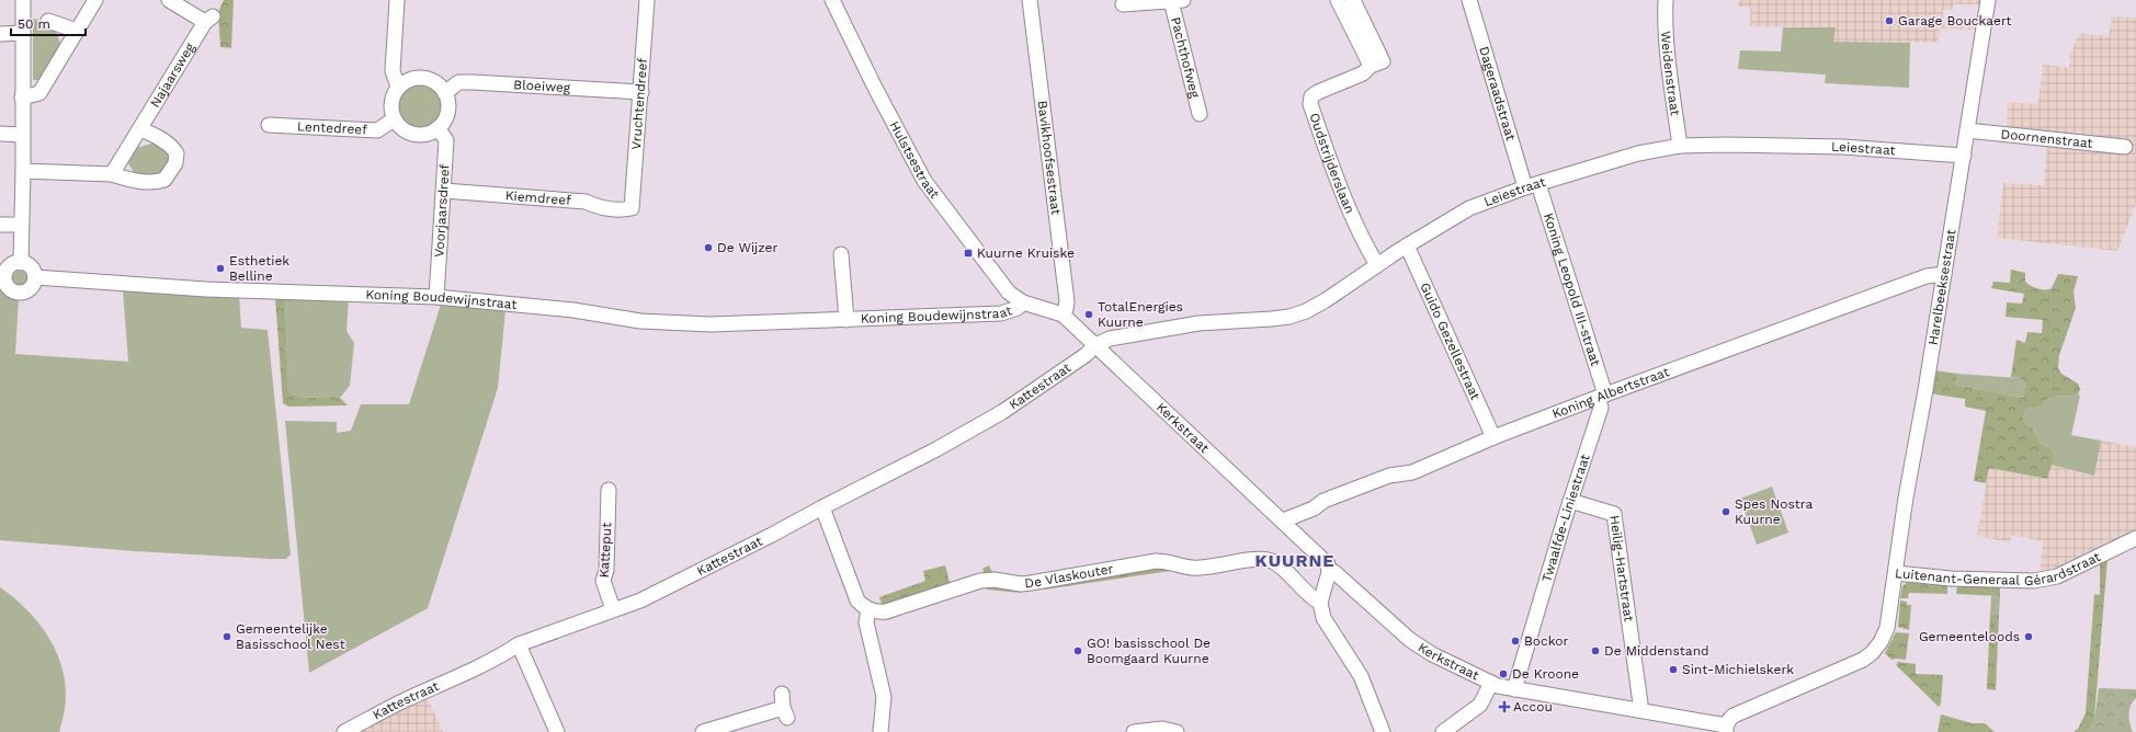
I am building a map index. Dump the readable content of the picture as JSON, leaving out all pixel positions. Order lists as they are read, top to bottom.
{
  "streets": {
    "street": [
      "Pachthofweg",
      "Weidenstraat",
      "Najaarsweg",
      "Bloeiweg",
      "Dageraadstraat",
      "Vruchtendreef",
      "Lentedreef",
      "Doornenstraat",
      "Leiestraat",
      "Bavikhoofsestraat",
      "Hulstsestraat",
      "Oudstrijderslaan",
      "Kiemdreef",
      "Voorjaarsdreef",
      "Harelbeeksestraat",
      "Koning Leopold III-straat",
      "Koning Boudewijnstraat",
      "Guido Gezellestraat",
      "Kattestraat",
      "Koning Albertstraat",
      "Kerkstraat",
      "Twaalfde-Liniestraat",
      "Katteput",
      "Luitenant-Generaal Gérardstraat",
      "Heilig-Hartstraat",
      "De Vlaskouter"
    ]
  },
  "crossings": [
    ["Weidenstraat", "Leiestraat"],
    ["Bloeiweg", "Vruchtendreef"],
    ["Bloeiweg", "Lentedreef"],
    ["Bloeiweg", "Voorjaarsdreef"],
    ["Dageraadstraat", "Leiestraat"],
    ["Dageraadstraat", "Koning Leopold III-straat"],
    ["Vruchtendreef", "Kiemdreef"],
    ["Lentedreef", "Voorjaarsdreef"],
    ["Doornenstraat", "Harelbeeksestraat"],
    ["Leiestraat", "Oudstrijderslaan"],
    ["Leiestraat", "Harelbeeksestraat"],
    ["Leiestraat", "Koning Leopold III-straat"],
    ["Leiestraat", "Guido Gezellestraat"],
    ["Leiestraat", "Kattestraat"],
    ["Leiestraat", "Kerkstraat"],
    ["Bavikhoofsestraat", "Kerkstraat"],
    ["Hulstsestraat", "Koning Boudewijnstraat"],
    ["Hulstsestraat", "Kerkstraat"],
    ["Kiemdreef", "Voorjaarsdreef"],
    ["Voorjaarsdreef", "Koning Boudewijnstraat"],
    ["Harelbeeksestraat", "Koning Albertstraat"],
    ["Harelbeeksestraat", "Luitenant-Generaal Gérardstraat"],
    ["Koning Leopold III-straat", "Koning Albertstraat"],
    ["Koning Leopold III-straat", "Twaalfde-Liniestraat"],
    ["Koning Boudewijnstraat", "Kerkstraat"],
    ["Guido Gezellestraat", "Koning Albertstraat"],
    ["Kattestraat", "Kerkstraat"],
    ["Kattestraat", "Katteput"],
    ["Koning Albertstraat", "Kerkstraat"],
    ["Koning Albertstraat", "Twaalfde-Liniestraat"],
    ["Kerkstraat", "Twaalfde-Liniestraat"],
    ["Kerkstraat", "Luitenant-Generaal Gérardstraat"],
    ["Kerkstraat", "Heilig-Hartstraat"],
    ["Twaalfde-Liniestraat", "Heilig-Hartstraat"]
  ],
  "districts": ["KUURNE"],
  "places": {
    "other": [
      "Garage Bouckaert",
      "De Wijzer",
      "Esthetiek Belline",
      "TotalEnergies Kuurne",
      "Spes Nostra Kuurne",
      "Gemeentelijke Basisschool Nest",
      "Gemeenteloods",
      "Bockor",
      "GO! basisschool De Boomgaard Kuurne",
      "De Middenstand",
      "Sint-Michielskerk",
      "De Kroone"
    ],
    "transit": ["Kuurne Kruiske"],
    "health": ["Accou"]
  },
  "scale_bar": "50 m"
}
